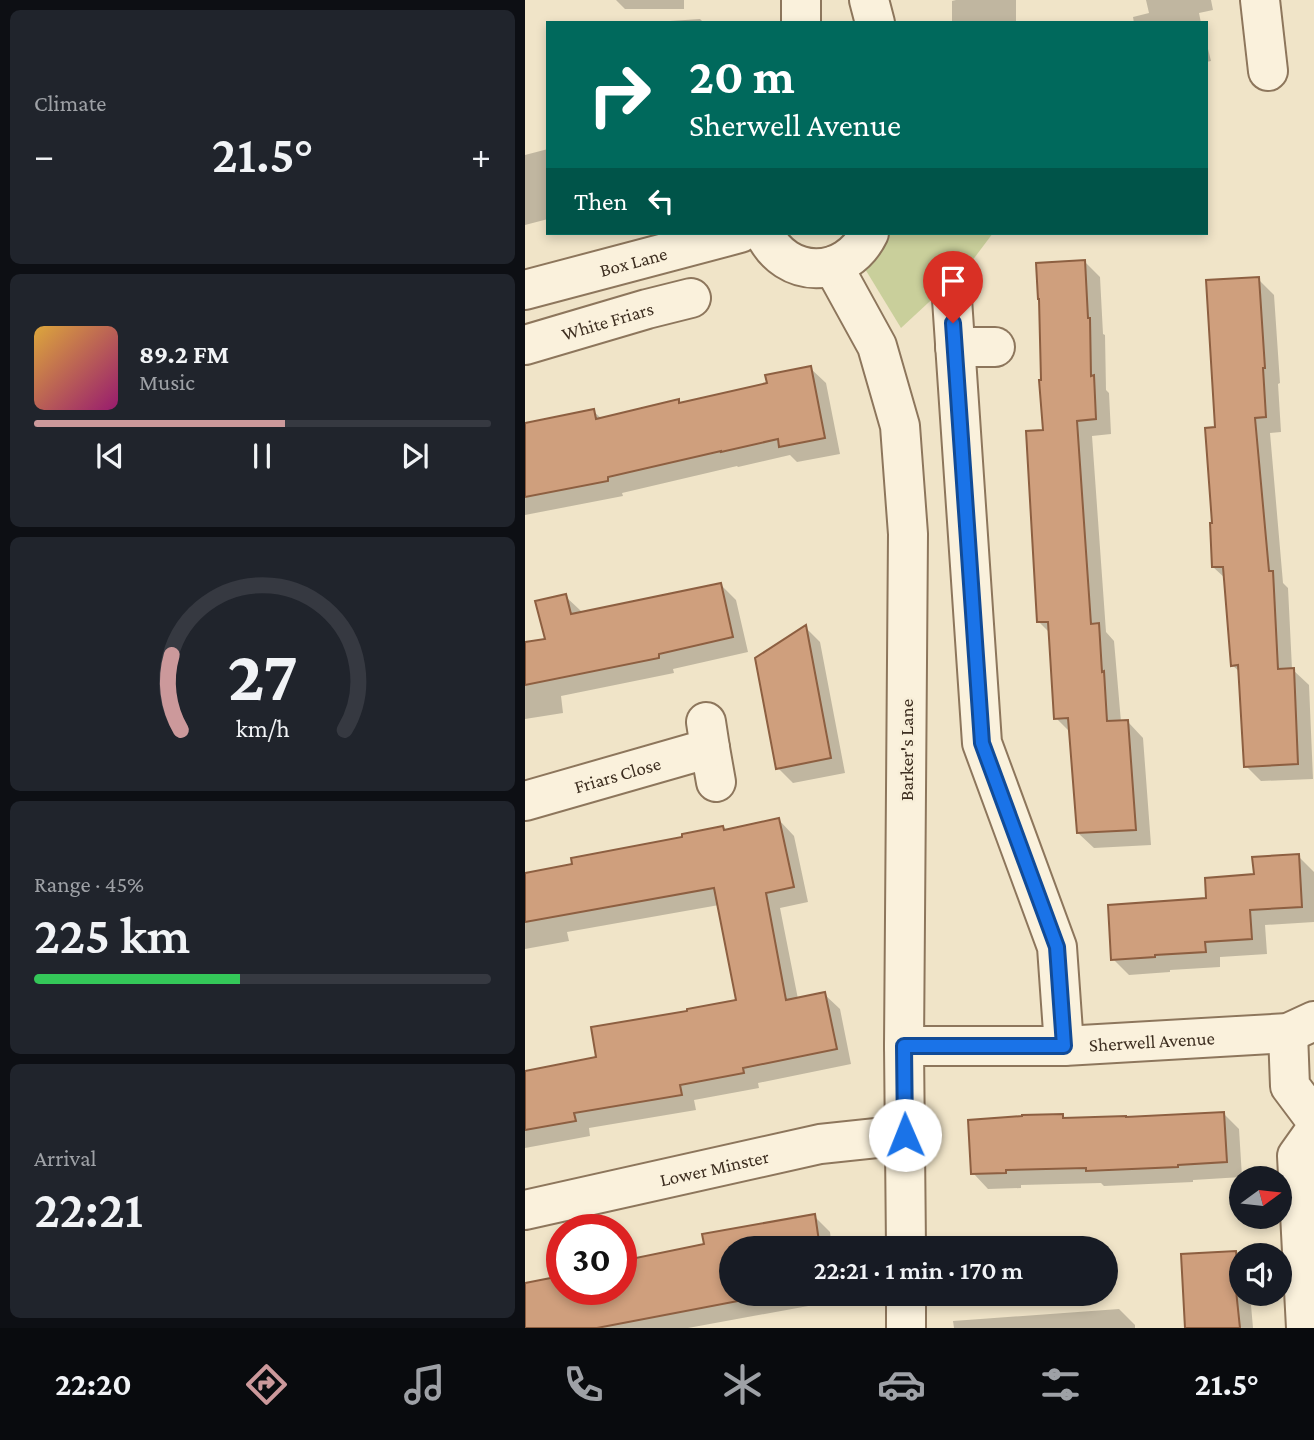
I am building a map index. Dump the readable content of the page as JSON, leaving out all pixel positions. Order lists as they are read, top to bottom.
{
  "streets": {
    "street": [
      "Box Lane",
      "White Friars",
      "Barker's Lane",
      "Friars Close",
      "Sherwell Avenue",
      "Lower Minster"
    ]
  },
  "crossings": [
    ["Barker's Lane", "Sherwell Avenue"],
    ["Barker's Lane", "Lower Minster"]
  ],
  "north": "right",
  "page": {
    "tile": [
      "Climate",
      ["Range · 45%", "225 km"],
      ["Arrival", "22:21"]
    ],
    "turn": ["20 m", "Sherwell Avenue"],
    "heat": ["−", "21.5°", "+"],
    "then": "Then",
    "song": ["89.2 FM", "Music"],
    "limit": "30",
    "trip": "22:21 · 1 min · 170 m",
    "tabs": ["22:20", "21.5°"],
    "gauge": ["27", "km/h"]
  }
}
